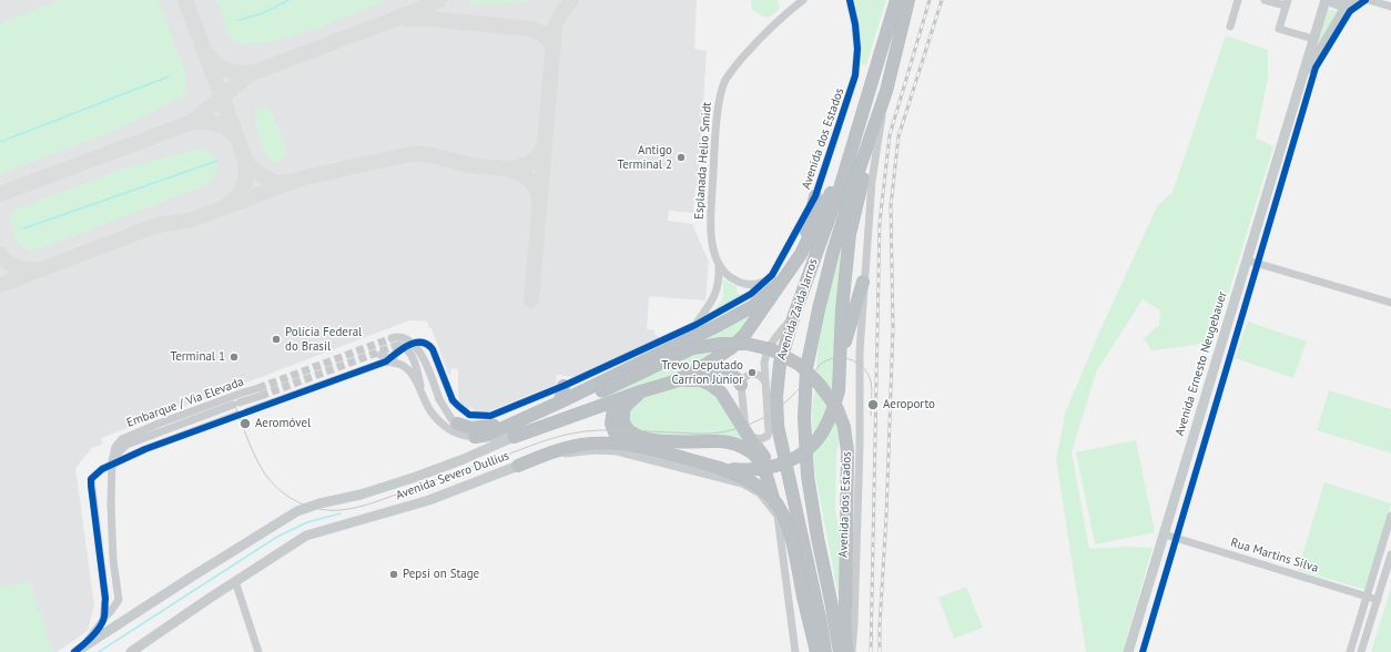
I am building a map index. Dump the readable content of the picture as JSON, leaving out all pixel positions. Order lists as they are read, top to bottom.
{
  "streets": {
    "highway": ["Avenida Zaida Jarros"],
    "main road": ["Avenida Ernesto Neugebauer", "Avenida Severo Dullius"],
    "street": [
      "Avenida dos Estados",
      "Esplanada Helio Smidt",
      "Embarque / Via Elevada",
      "Rua Martins Silva"
    ]
  },
  "crossings": [
    ["Avenida dos Estados", "Esplanada Helio Smidt"],
    ["Avenida dos Estados", "Avenida Zaida Jarros"],
    ["Avenida Ernesto Neugebauer", "Rua Martins Silva"],
    ["Embarque / Via Elevada", "Avenida Severo Dullius"]
  ],
  "places": [
    "Antigo Terminal 2",
    "Polícia Federal do Brasil",
    "Terminal 1",
    "Trevo Deputado Carrion Júnior",
    "Aeroporto",
    "Aeromóvel",
    "Pepsi on Stage"
  ]
}
